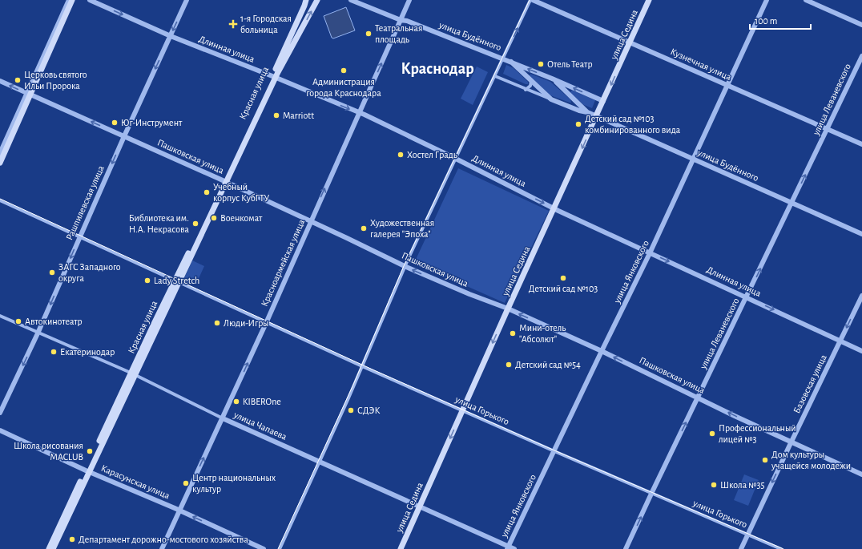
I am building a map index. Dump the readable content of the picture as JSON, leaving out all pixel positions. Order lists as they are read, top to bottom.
{
  "streets": {
    "main road": ["улица Седина", "Красная улица"],
    "street": [
      "улица Будённого",
      "Длинная улица",
      "Кузнечная улица",
      "улица Леваневского",
      "Пашковская улица",
      "Рашпилевская улица",
      "Красноармейская улица",
      "улица Янковского",
      "Базовская улица",
      "улица Горького",
      "улица Чапаева",
      "Карасунская улица"
    ]
  },
  "crossings": [
    ["улица Седина", "улица Будённого"],
    ["улица Седина", "Длинная улица"],
    ["улица Седина", "Кузнечная улица"],
    ["улица Седина", "Пашковская улица"],
    ["улица Седина", "улица Горького"],
    ["улица Седина", "улица Чапаева"],
    ["улица Будённого", "улица Леваневского"],
    ["улица Будённого", "Красноармейская улица"],
    ["улица Будённого", "улица Янковского"],
    ["Длинная улица", "Красная улица"],
    ["Длинная улица", "улица Леваневского"],
    ["Длинная улица", "Рашпилевская улица"],
    ["Длинная улица", "Красноармейская улица"],
    ["Длинная улица", "улица Янковского"],
    ["Длинная улица", "Базовская улица"],
    ["Кузнечная улица", "улица Леваневского"],
    ["Кузнечная улица", "улица Янковского"],
    ["Красная улица", "Пашковская улица"],
    ["Красная улица", "улица Горького"],
    ["Красная улица", "улица Чапаева"],
    ["Красная улица", "Карасунская улица"],
    ["улица Леваневского", "Пашковская улица"],
    ["улица Леваневского", "улица Горького"],
    ["Пашковская улица", "Рашпилевская улица"],
    ["Пашковская улица", "Красноармейская улица"],
    ["Пашковская улица", "улица Янковского"],
    ["Пашковская улица", "Базовская улица"],
    ["Рашпилевская улица", "улица Горького"],
    ["Рашпилевская улица", "улица Чапаева"],
    ["Красноармейская улица", "улица Горького"],
    ["Красноармейская улица", "улица Чапаева"],
    ["Красноармейская улица", "Карасунская улица"],
    ["улица Янковского", "улица Горького"],
    ["улица Янковского", "улица Чапаева"],
    ["Базовская улица", "улица Горького"]
  ],
  "one_way": [
    "улица Седина",
    "Длинная улица",
    "улица Леваневского",
    "Пашковская улица",
    "Рашпилевская улица",
    "Красноармейская улица",
    "Базовская улица"
  ],
  "districts": ["Краснодар"],
  "places": {
    "health": ["1-я Городская больница"],
    "other": [
      "Театральная площадь",
      "Отель Театр",
      "Администрация города Краснодара",
      "Церковь святого Ильи Пророка",
      "Marriott",
      "Юг-Инструмент",
      "Детский сад №103 комбинированного вида",
      "Хостел Градь",
      "Учебный корпус КубГТУ",
      "Военкомат",
      "Библиотека им. Н.А. Некрасова",
      "Художественная галерея \"Эпоха\"",
      "ЗАГС Западного округа",
      "Детский сад №103",
      "Lady Stretch",
      "Автокинотеатр",
      "Люди-Игры",
      "Мини-отель \"Абсолют\"",
      "Екатеринодар",
      "Детский сад №54",
      "KIBEROne",
      "СДЭК",
      "Профессиональный лицей №3",
      "Школа рисования MACLUB",
      "Дом культуры учащейся молодежи",
      "Центр национальных культур",
      "Школа №35",
      "Департамент дорожно-мостового хозяйства"
    ]
  },
  "scale_bar": "100 m"
}
